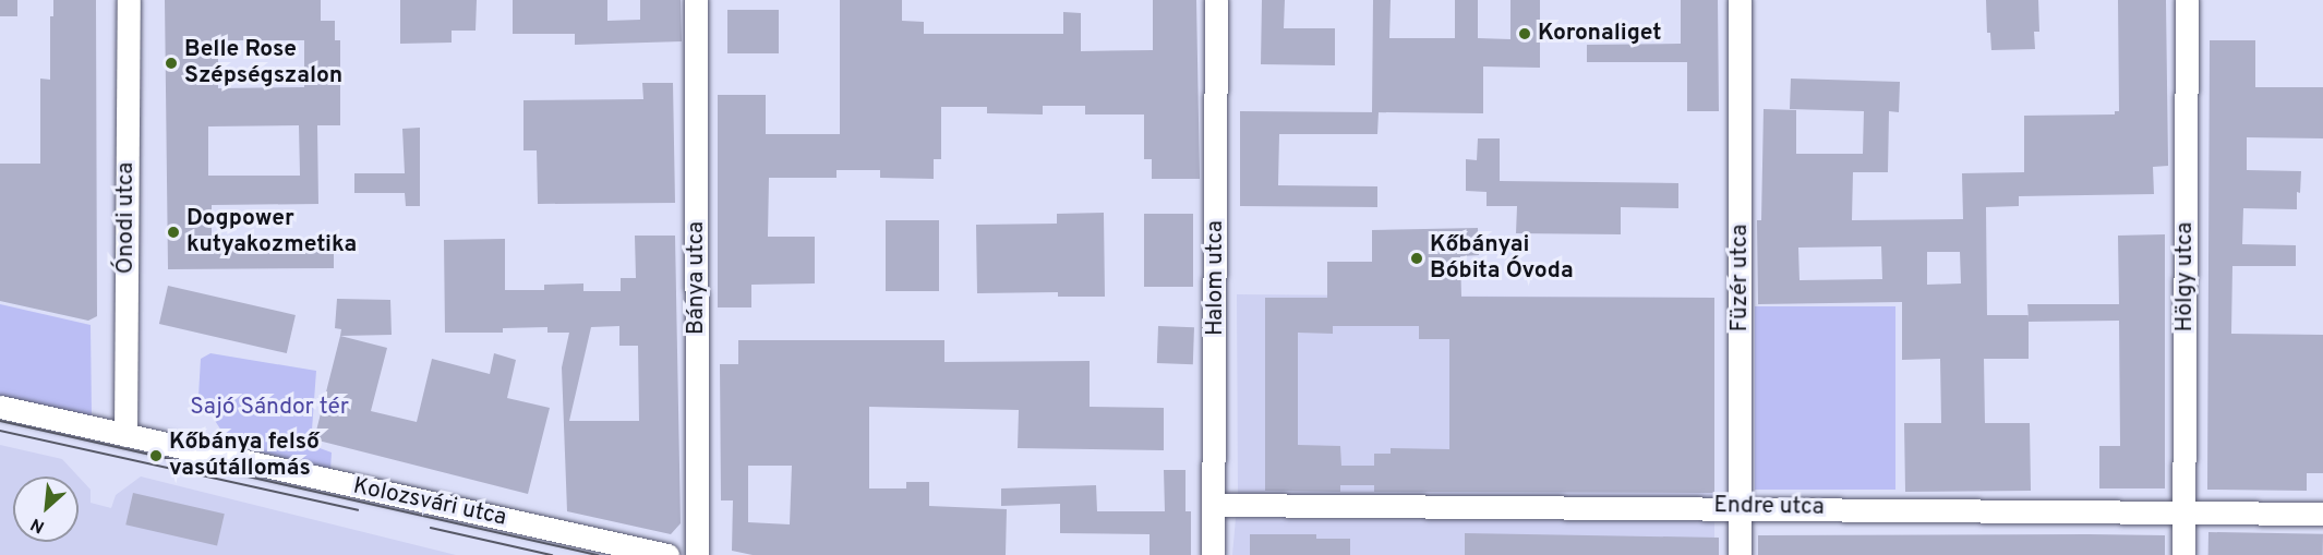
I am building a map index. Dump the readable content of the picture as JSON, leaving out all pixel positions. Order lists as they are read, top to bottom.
{
  "streets": {
    "street": [
      "Ónodi utca",
      "Hölgy utca",
      "Bánya utca",
      "Halom utca",
      "Füzér utca",
      "Kolozsvári utca",
      "Endre utca"
    ]
  },
  "crossings": [
    ["Ónodi utca", "Kolozsvári utca"],
    ["Hölgy utca", "Endre utca"],
    ["Halom utca", "Endre utca"],
    ["Füzér utca", "Endre utca"]
  ],
  "parks": ["Sajó Sándor tér"],
  "places": [
    "Koronaliget",
    "Belle Rose Szépségszalon",
    "Dogpower kutyakozmetika",
    "Kőbányai Bóbita Óvoda",
    "Kőbánya felső vasútállomás"
  ],
  "north": "bottom left"
}
